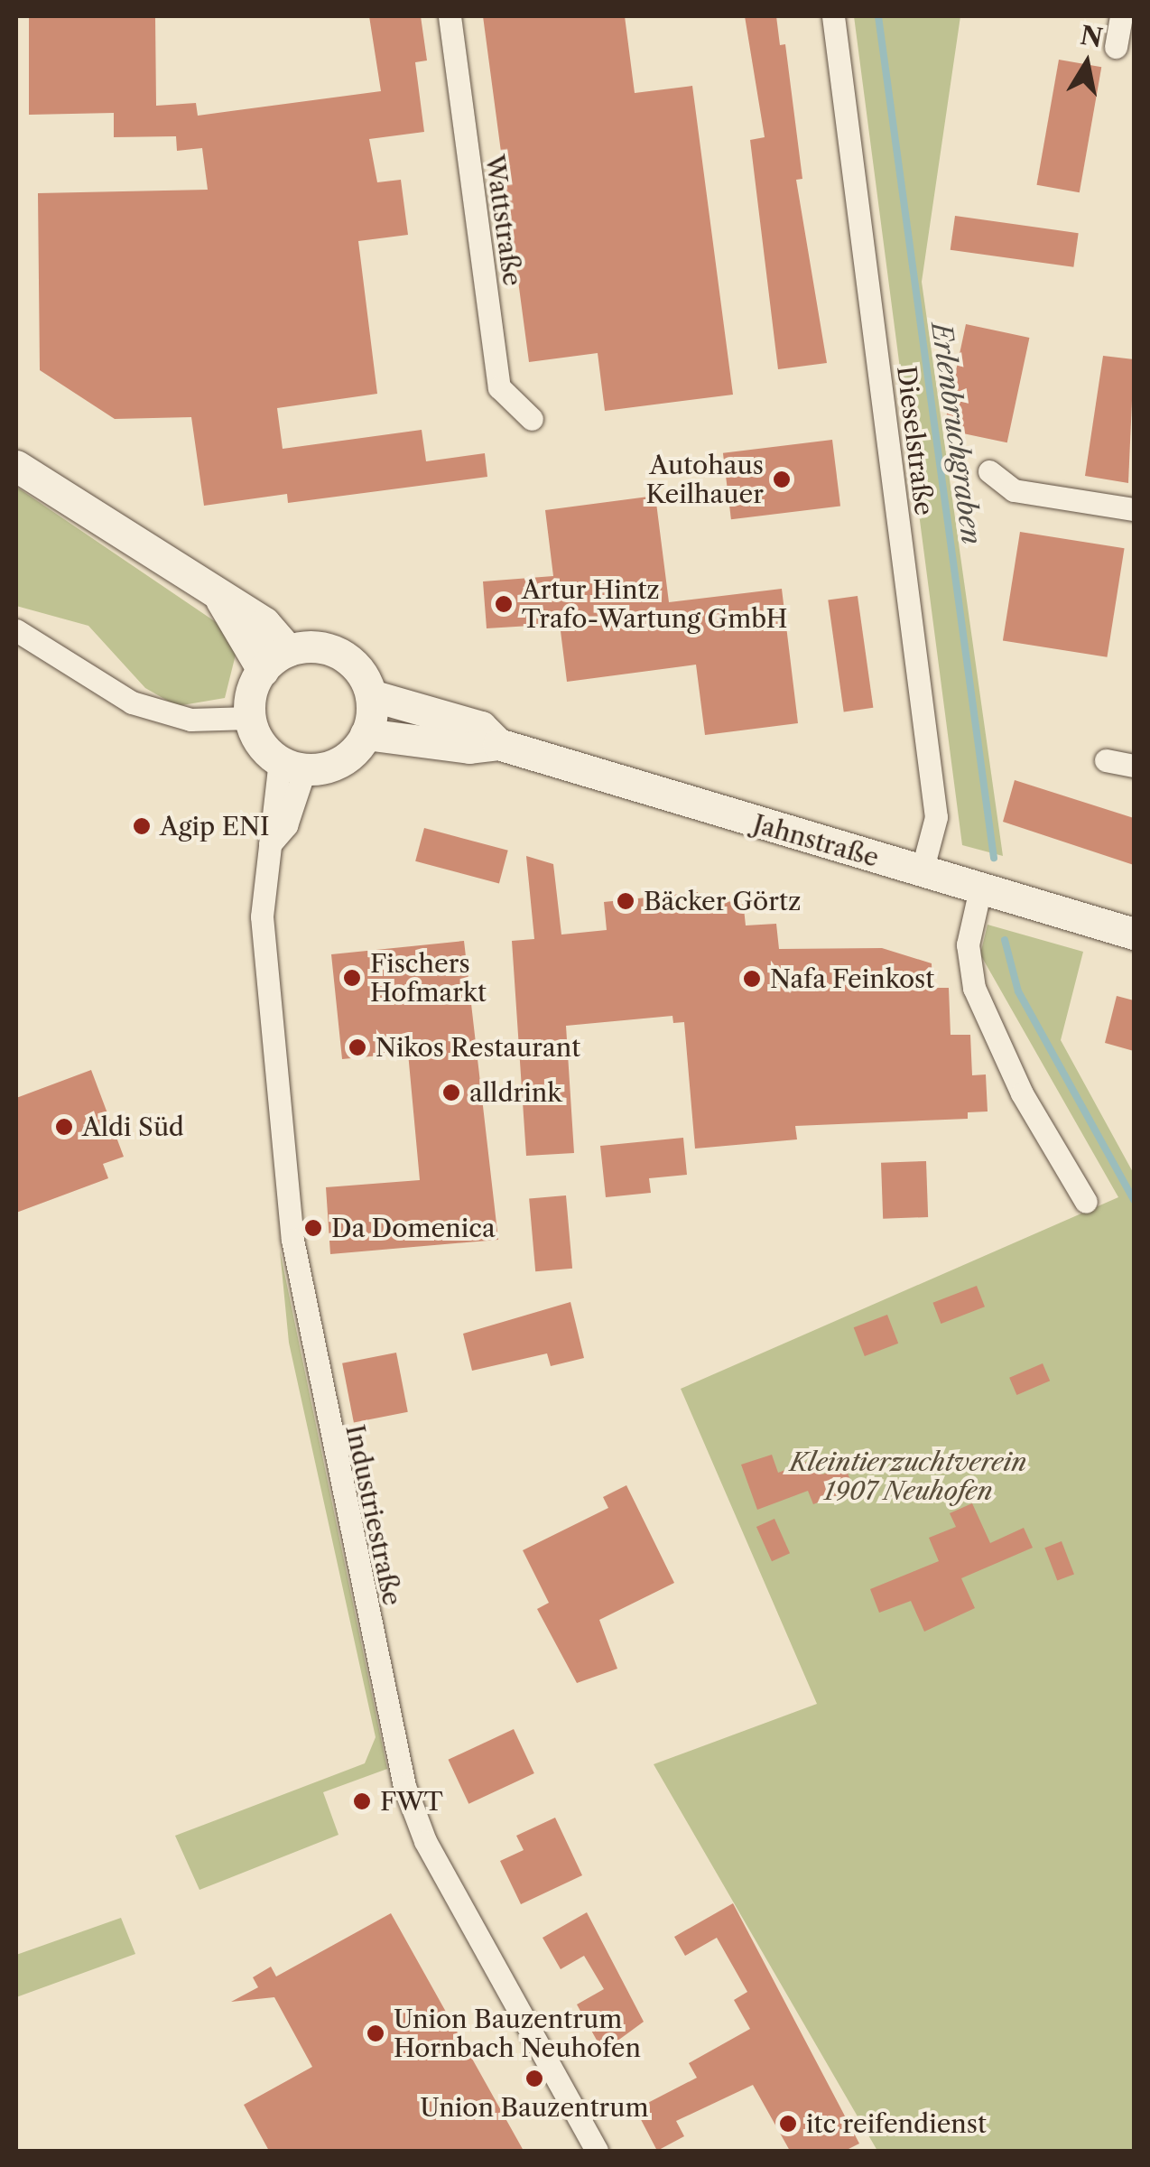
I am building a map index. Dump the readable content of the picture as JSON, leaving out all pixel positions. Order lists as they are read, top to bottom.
{
  "streets": {
    "street": [
      "Wattstraße",
      "Dieselstraße",
      "Jahnstraße",
      "Industriestraße"
    ]
  },
  "crossings": [
    ["Dieselstraße", "Jahnstraße"],
    ["Jahnstraße", "Industriestraße"]
  ],
  "water": ["Erlenbruchgraben"],
  "parks": ["Kleintierzuchtverein 1907 Neuhofen"],
  "places": [
    "Autohaus Keilhauer",
    "Artur Hintz Trafo-Wartung GmbH",
    "Agip ENI",
    "Bäcker Görtz",
    "Fischers Hofmarkt",
    "Nafa Feinkost",
    "Nikos Restaurant",
    "alldrink",
    "Aldi Süd",
    "Da Domenica",
    "FWT",
    "Union Bauzentrum Hornbach Neuhofen",
    "Union Bauzentrum",
    "itc reifendienst"
  ],
  "north": "top"
}
